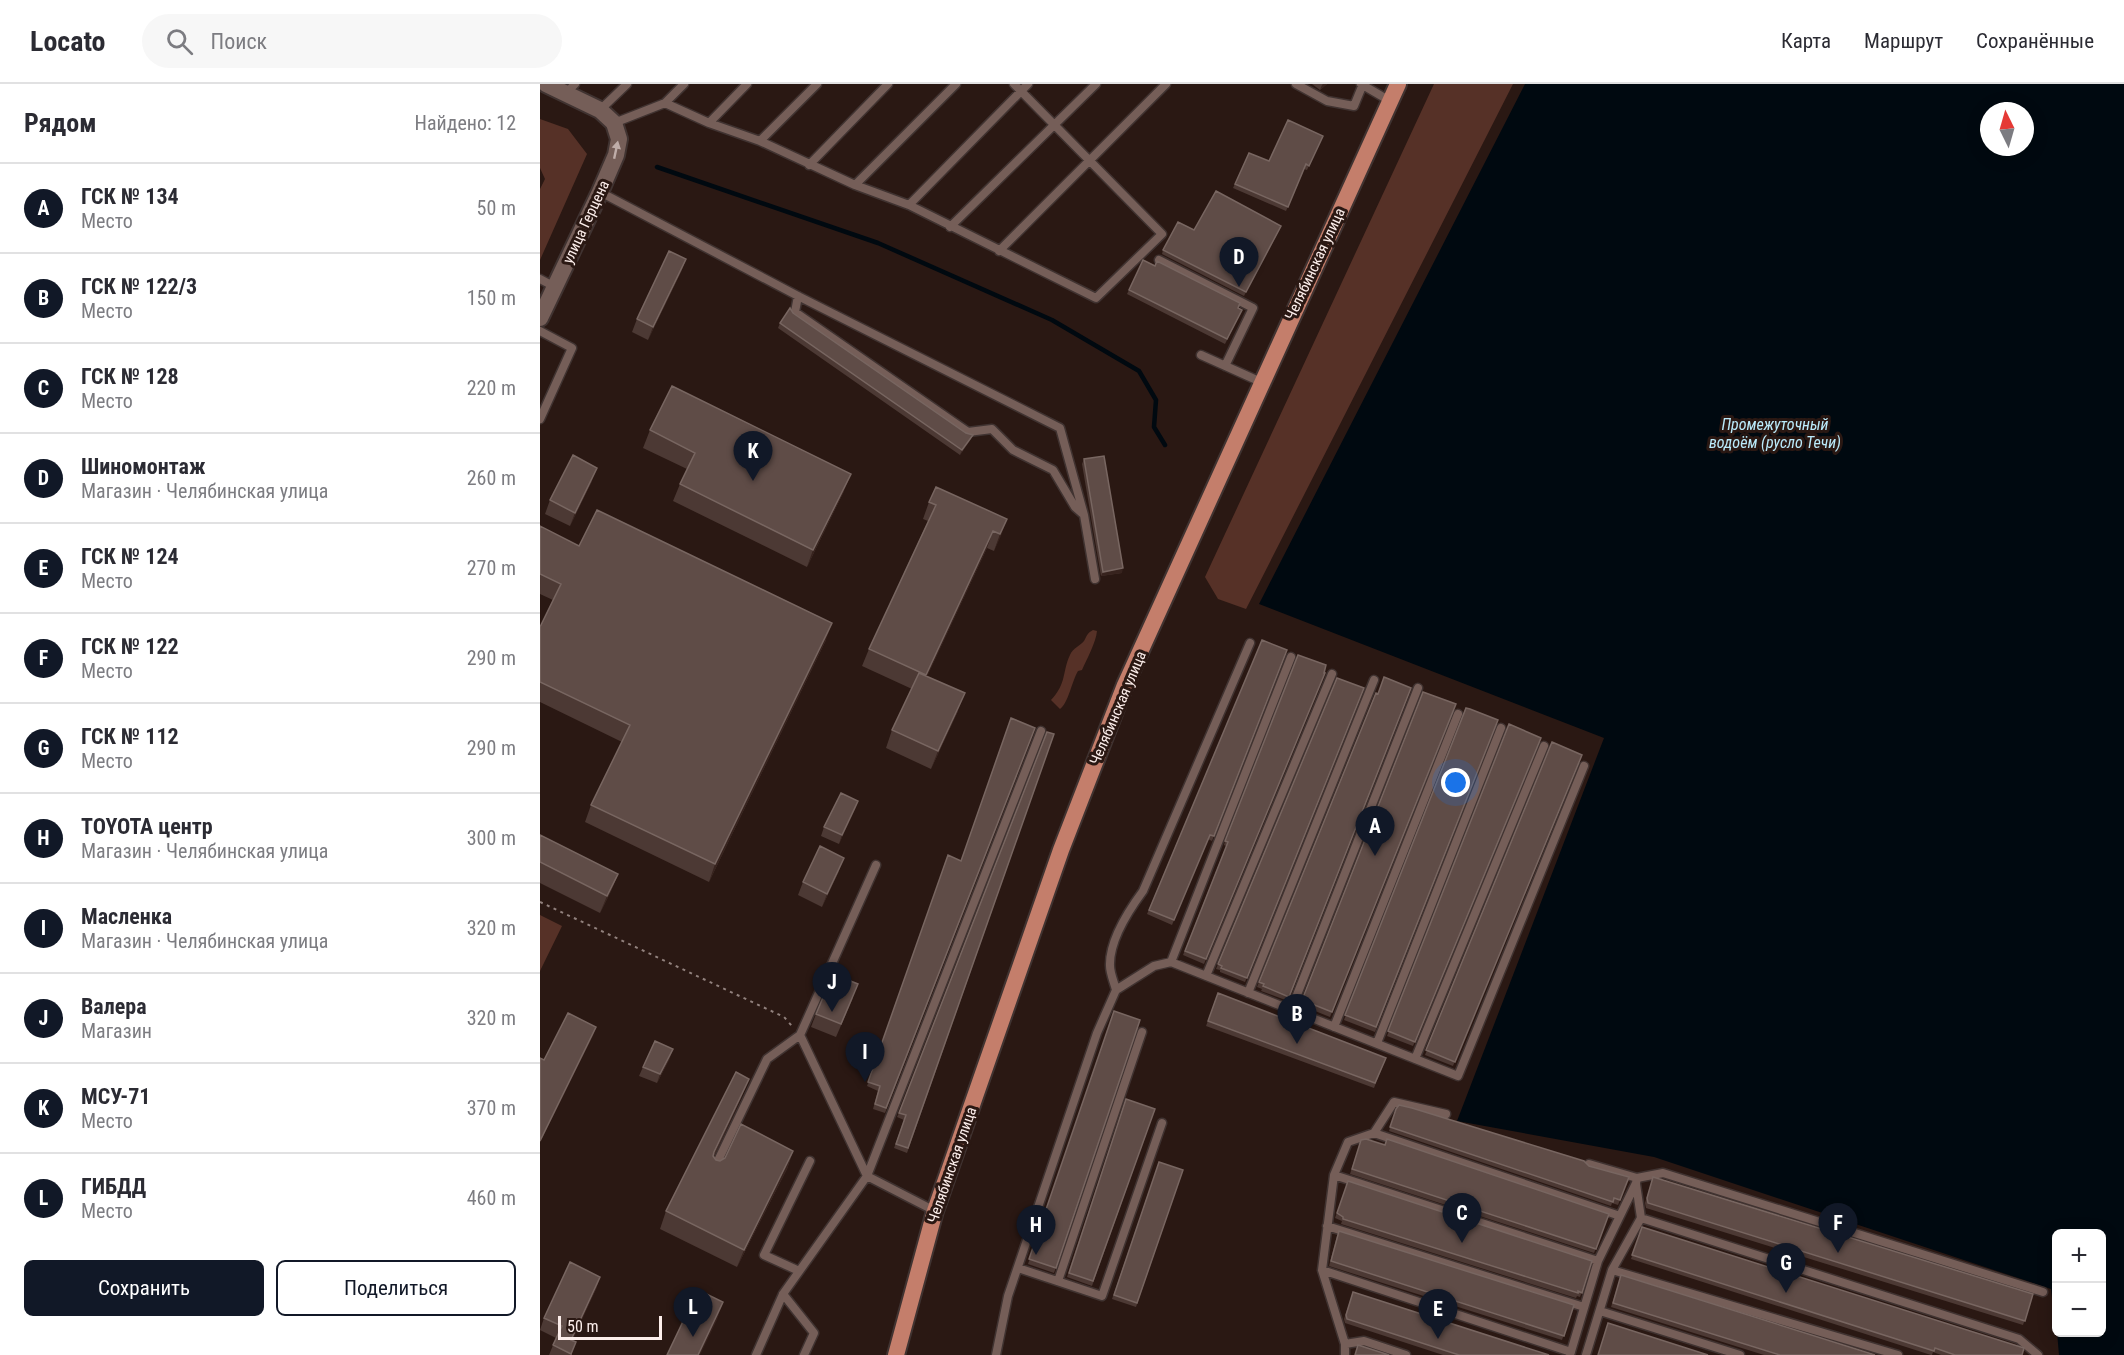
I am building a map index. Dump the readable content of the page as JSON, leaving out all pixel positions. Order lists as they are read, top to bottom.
{
  "streets": {
    "main road": ["Челябинская улица"],
    "street": ["улица Герцена"]
  },
  "water": ["Промежуточный водоём (русло Течи)"],
  "scale_bar": "50 m",
  "north": "top",
  "page": {
    "header": "Locato",
    "search": "Поиск",
    "nav": ["Карта", "Маршрут", "Сохранённые"],
    "heading": ["Рядом", "Найдено: 12"],
    "list": [
      {
        "mark": "A",
        "name": "ГСК № 134",
        "note": "Место",
        "value": "50 m"
      },
      {
        "mark": "B",
        "name": "ГСК № 122/3",
        "note": "Место",
        "value": "150 m"
      },
      {
        "mark": "C",
        "name": "ГСК № 128",
        "note": "Место",
        "value": "220 m"
      },
      {
        "mark": "D",
        "name": "Шиномонтаж",
        "note": "Магазин · Челябинская улица",
        "value": "260 m"
      },
      {
        "mark": "E",
        "name": "ГСК № 124",
        "note": "Место",
        "value": "270 m"
      },
      {
        "mark": "F",
        "name": "ГСК № 122",
        "note": "Место",
        "value": "290 m"
      },
      {
        "mark": "G",
        "name": "ГСК № 112",
        "note": "Место",
        "value": "290 m"
      },
      {
        "mark": "H",
        "name": "TOYOTA центр",
        "note": "Магазин · Челябинская улица",
        "value": "300 m"
      },
      {
        "mark": "I",
        "name": "Масленка",
        "note": "Магазин · Челябинская улица",
        "value": "320 m"
      },
      {
        "mark": "J",
        "name": "Валера",
        "note": "Магазин",
        "value": "320 m"
      },
      {
        "mark": "K",
        "name": "МСУ-71",
        "note": "Место",
        "value": "370 m"
      },
      {
        "mark": "L",
        "name": "ГИБДД",
        "note": "Место",
        "value": "460 m"
      }
    ],
    "pins": [
      "D",
      "K",
      "A",
      "J",
      "B",
      "I",
      "C",
      "F",
      "H",
      "G",
      "L",
      "E"
    ],
    "map_buttons": ["+", "−"],
    "buttons": ["Сохранить", "Поделиться"],
    "scale": "50 m"
  }
}
